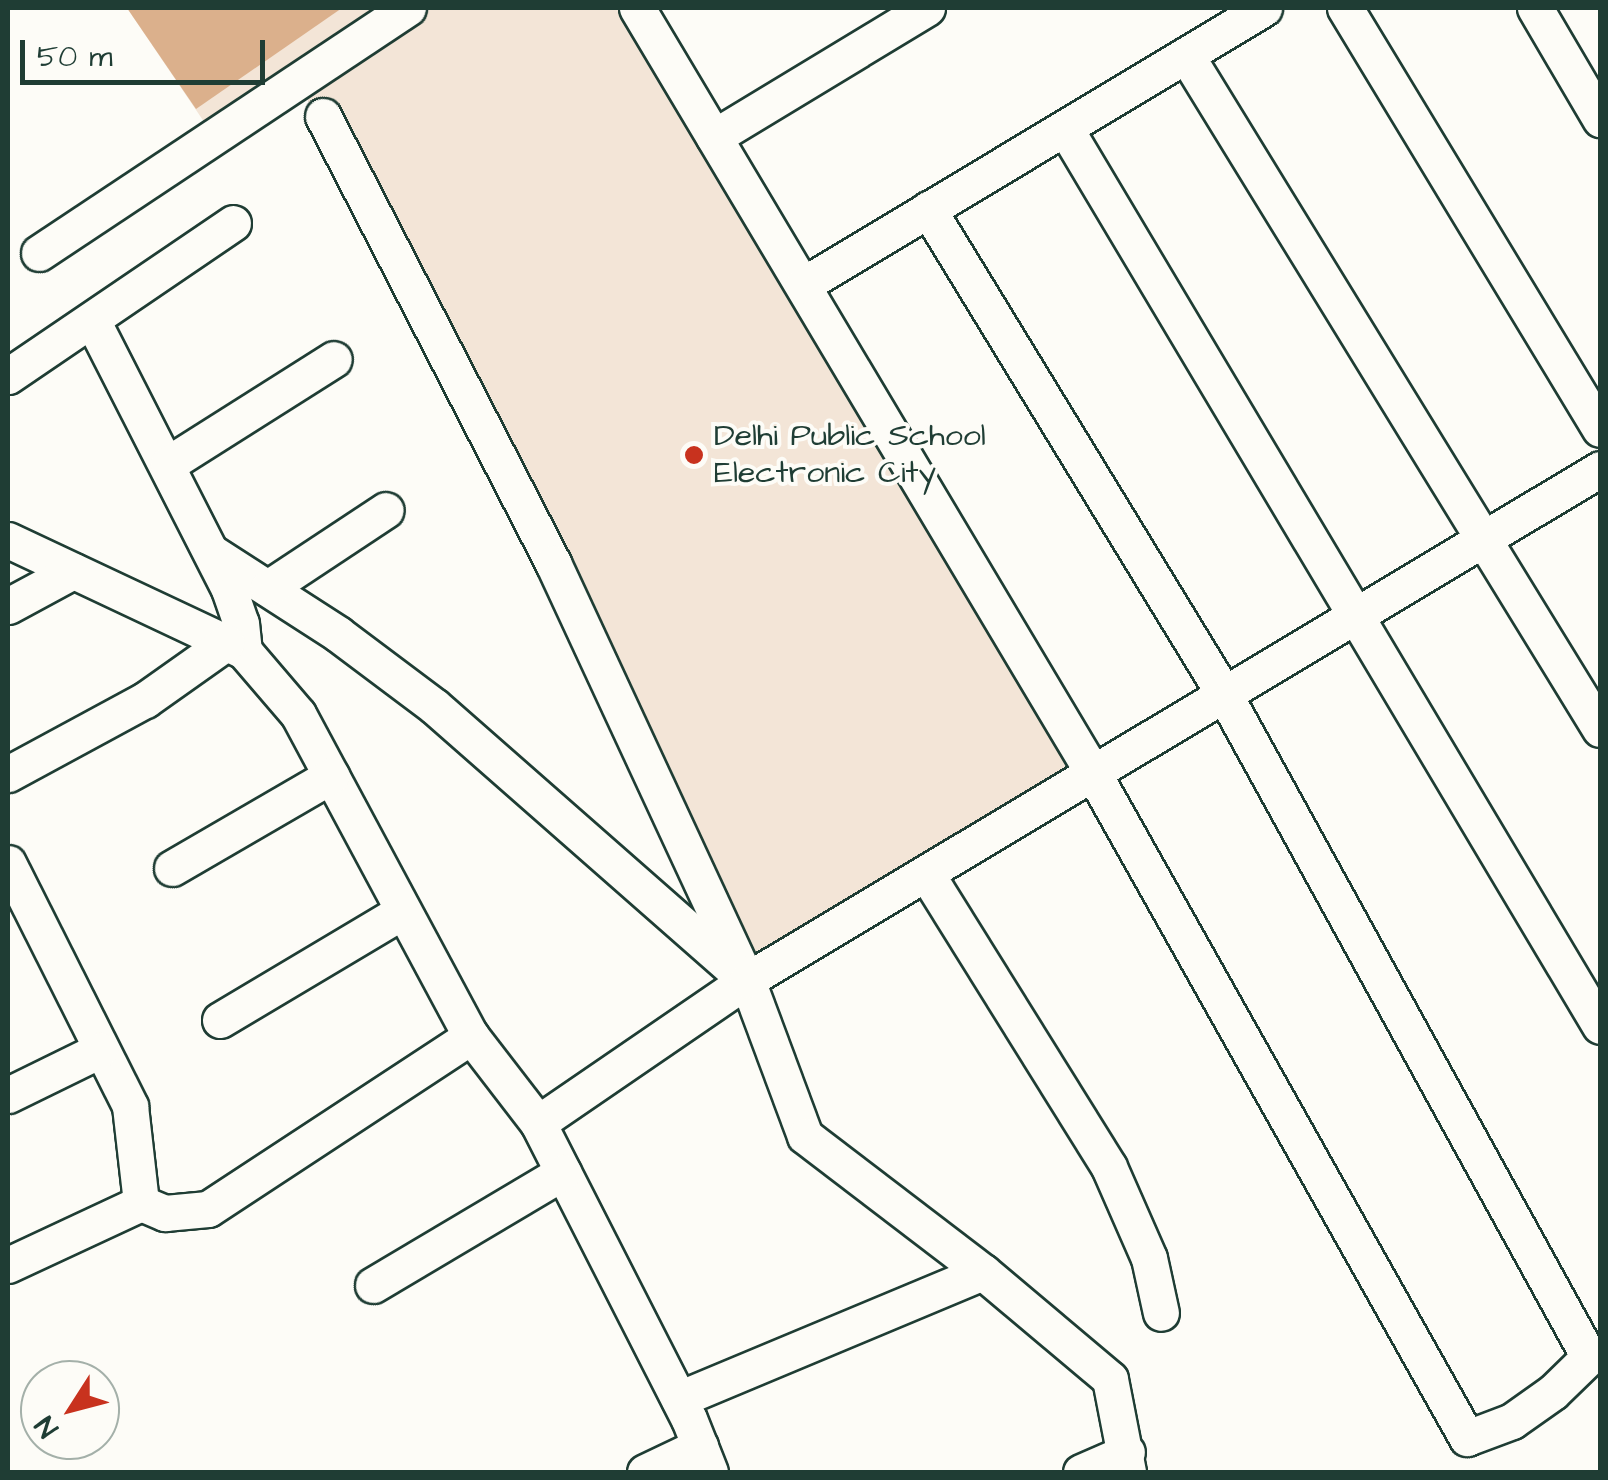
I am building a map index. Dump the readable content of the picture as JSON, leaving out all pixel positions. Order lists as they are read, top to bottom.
{
  "places": ["Delhi Public School Electronic City"],
  "scale_bar": "50 m",
  "north": "bottom left"
}
